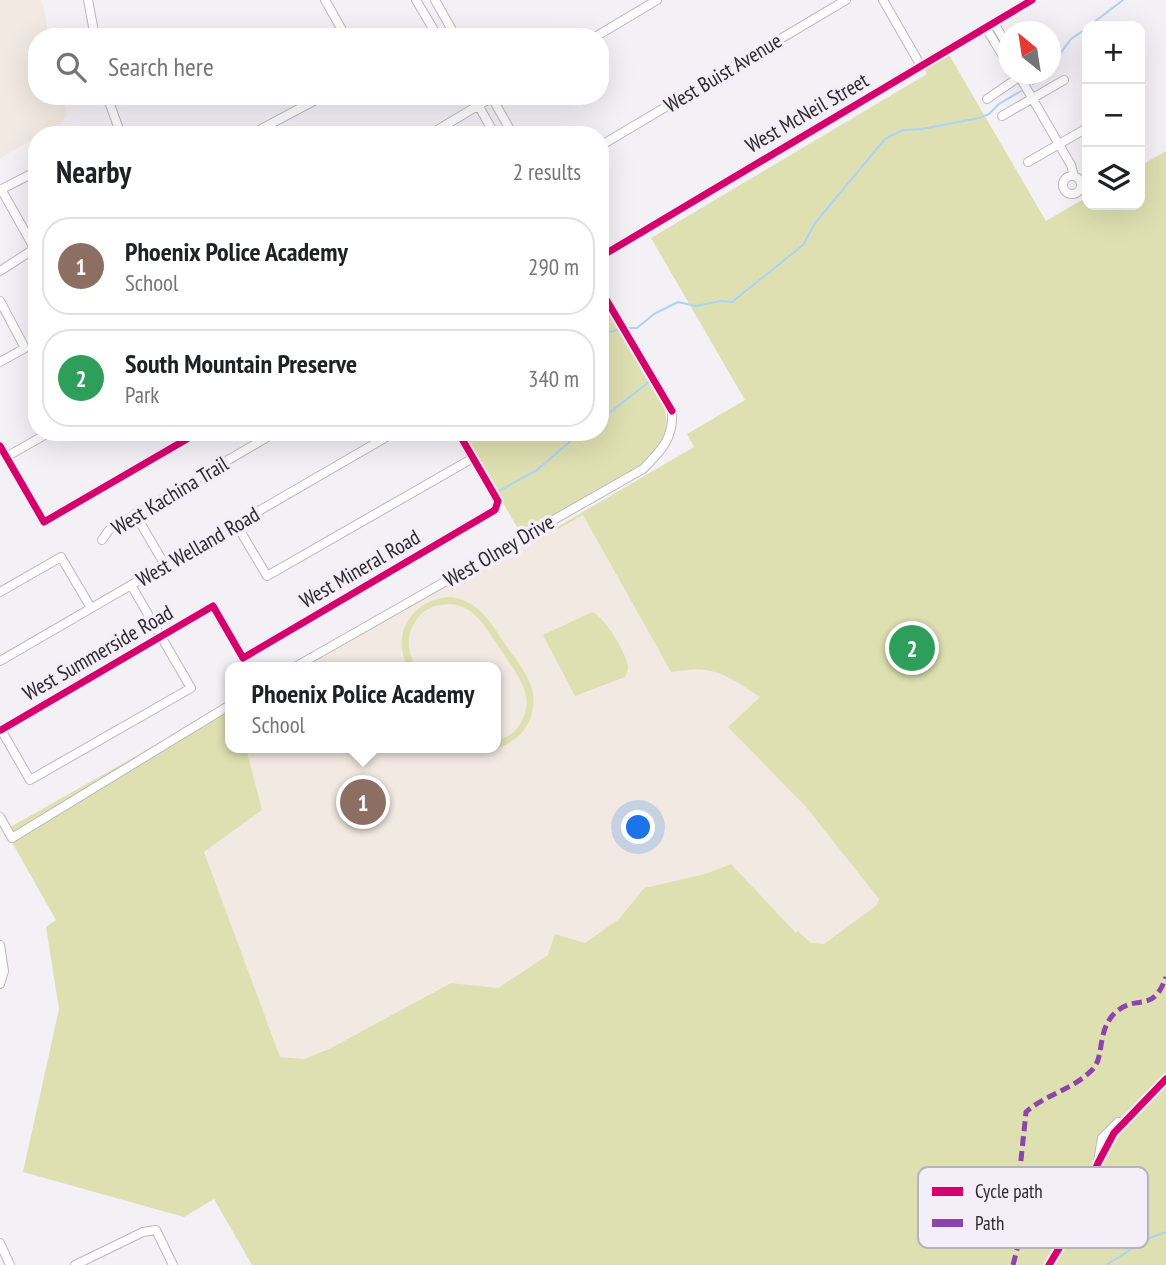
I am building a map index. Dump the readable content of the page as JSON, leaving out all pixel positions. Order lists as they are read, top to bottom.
{
  "streets": {
    "street": [
      "West Buist Avenue",
      "West McNeil Street",
      "West Kachina Trail",
      "West Welland Road",
      "West Olney Drive",
      "West Mineral Road",
      "West Summerside Road"
    ]
  },
  "crossings": [
    ["West Mineral Road", "West Summerside Road"]
  ],
  "legend": ["Cycle path", "Path"],
  "north": "top left",
  "page": {
    "map_buttons": ["+", "−"],
    "search": "Search here",
    "heading": ["Nearby", "2 results"],
    "list": [
      {
        "mark": "1",
        "name": "Phoenix Police Academy",
        "note": "School",
        "value": "290 m"
      },
      {
        "mark": "2",
        "name": "South Mountain Preserve",
        "note": "Park",
        "value": "340 m"
      }
    ],
    "pins": ["2", "1"],
    "popup": ["Phoenix Police Academy", "School"]
  }
}
